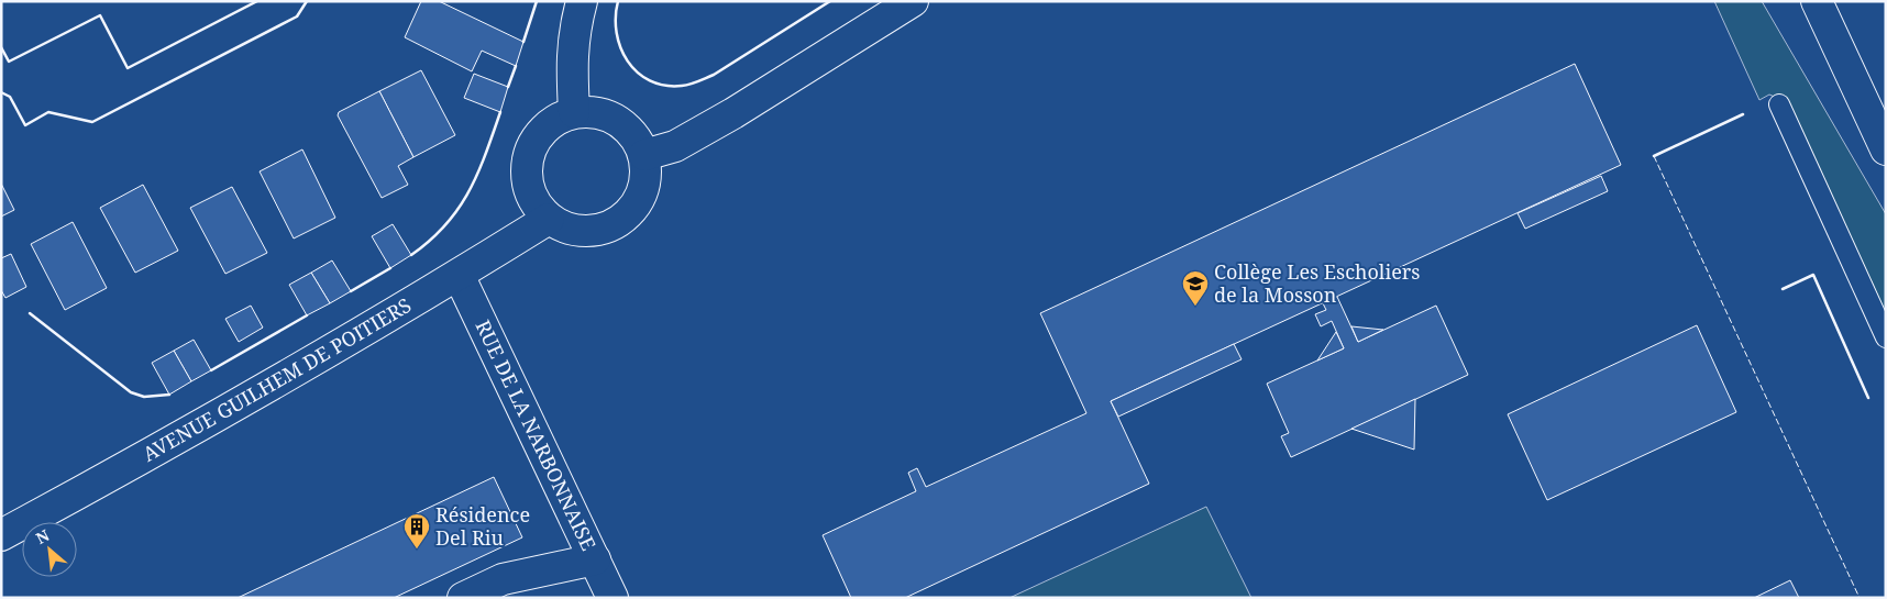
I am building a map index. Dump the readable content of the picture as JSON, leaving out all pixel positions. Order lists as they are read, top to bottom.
{
  "streets": {
    "street": ["AVENUE GUILHEM DE POITIERS", "RUE DE LA NARBONNAISE"]
  },
  "crossings": [
    ["AVENUE GUILHEM DE POITIERS", "RUE DE LA NARBONNAISE"]
  ],
  "places": {
    "school or university": ["Collège Les Escholiers de la Mosson"],
    "building": ["Résidence Del Riu"]
  },
  "north": "top left"
}
